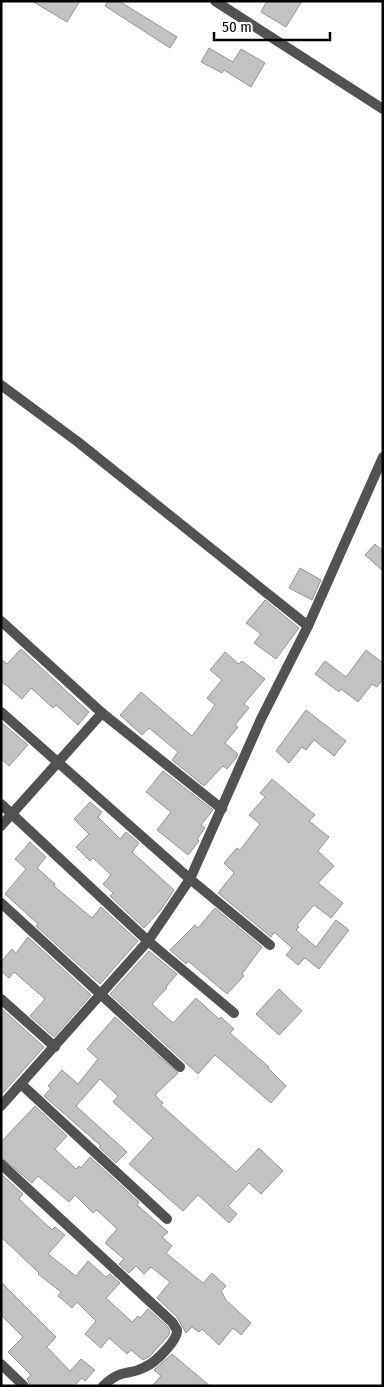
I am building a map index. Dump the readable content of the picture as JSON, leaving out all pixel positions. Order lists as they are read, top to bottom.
{
  "scale_bar": "50 m"
}
